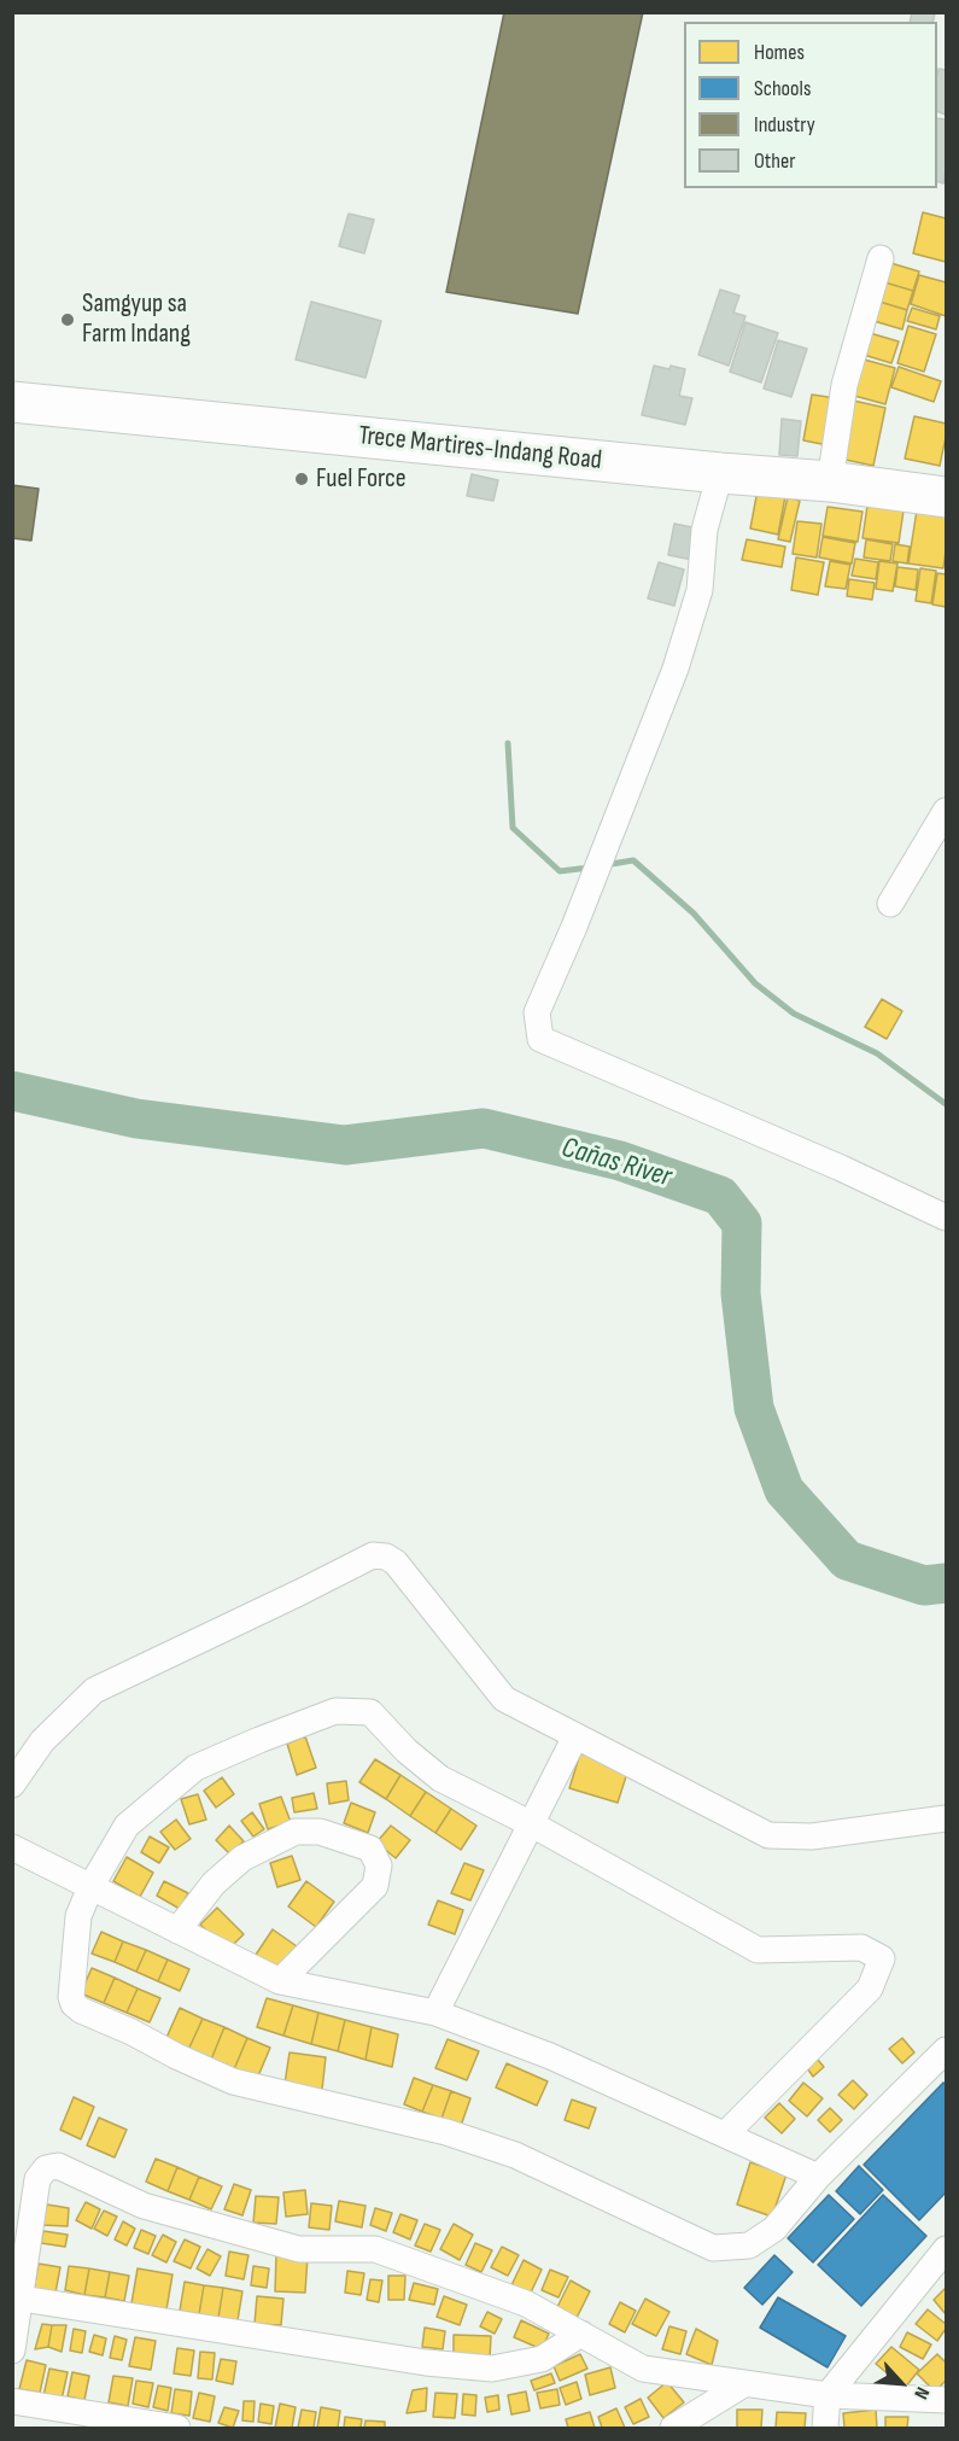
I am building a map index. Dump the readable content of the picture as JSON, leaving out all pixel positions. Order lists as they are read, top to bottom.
{
  "streets": {
    "main road": ["Trece Martires-Indang Road"]
  },
  "water": ["Cañas River"],
  "places": ["Samgyup sa Farm Indang", "Fuel Force"],
  "legend": [
    "Homes",
    "Schools",
    "Industry",
    "Other"
  ],
  "north": "bottom right"
}
